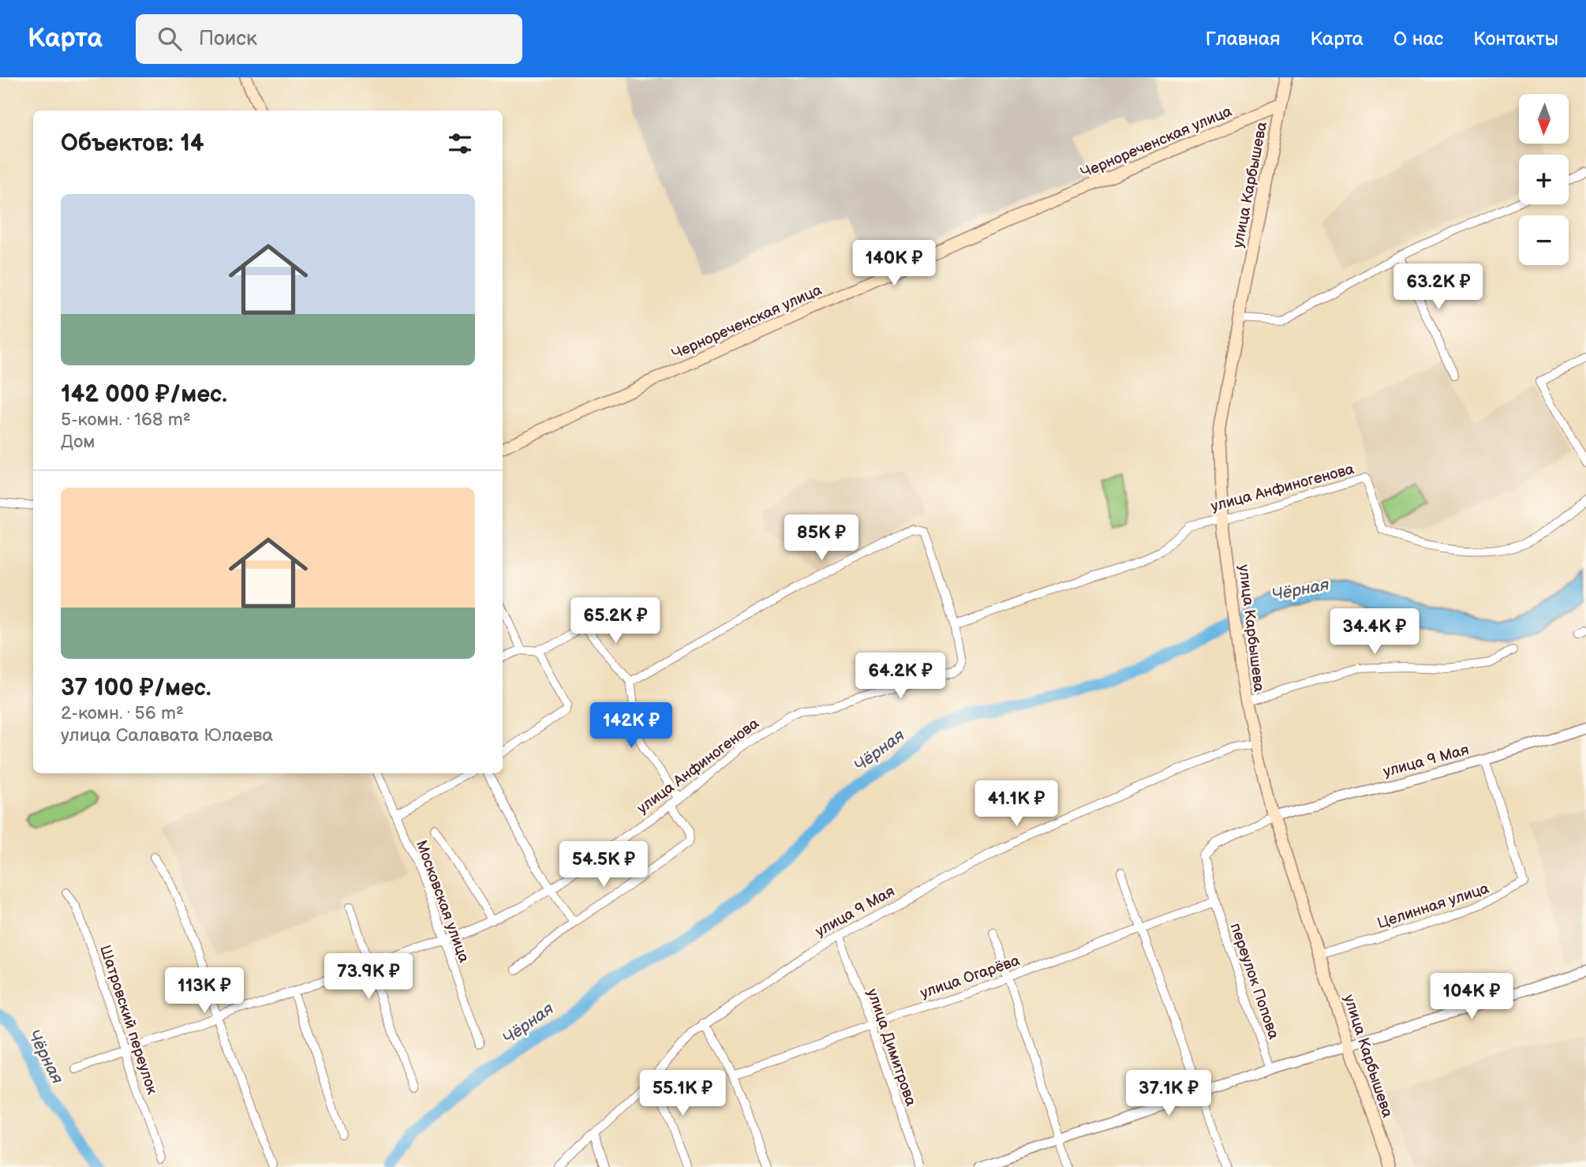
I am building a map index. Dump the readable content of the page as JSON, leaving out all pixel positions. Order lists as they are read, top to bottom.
{
  "streets": {
    "main road": ["Чернореченская улица", "улица Карбышева"],
    "street": [
      "улица Анфиногенова",
      "улица 9 Мая",
      "Московская улица",
      "Целинная улица",
      "улица Огарёва",
      "переулок Попова",
      "Шатровский переулок",
      "улица Димитрова"
    ]
  },
  "crossings": [
    ["Чернореченская улица", "улица Карбышева"],
    ["улица Карбышева", "улица Анфиногенова"],
    ["улица Карбышева", "улица 9 Мая"],
    ["улица Карбышева", "Целинная улица"],
    ["улица Карбышева", "переулок Попова"],
    ["улица Анфиногенова", "Московская улица"],
    ["улица Анфиногенова", "Шатровский переулок"],
    ["улица 9 Мая", "Целинная улица"],
    ["улица 9 Мая", "переулок Попова"],
    ["улица 9 Мая", "улица Димитрова"],
    ["улица Огарёва", "переулок Попова"],
    ["улица Огарёва", "улица Димитрова"]
  ],
  "water": ["Чёрная"],
  "north": "bottom",
  "page": {
    "header": "Карта",
    "search": "Поиск",
    "nav": [
      "Главная",
      "Карта",
      "О нас",
      "Контакты"
    ],
    "map_buttons": ["+", "−"],
    "heading": "Объектов: 14",
    "list": [
      {
        "name": "142 000 ₽/мес.",
        "note": "5-комн. · 168 m² · Дом"
      },
      {
        "name": "37 100 ₽/мес.",
        "note": "2-комн. · 56 m² · улица Салавата Юлаева"
      }
    ],
    "price": [
      "140K ₽",
      "63.2K ₽",
      "85K ₽",
      "65.2K ₽",
      "34.4K ₽",
      "64.2K ₽",
      "142K ₽",
      "41.1K ₽",
      "54.5K ₽",
      "73.9K ₽",
      "113K ₽",
      "104K ₽",
      "55.1K ₽",
      "37.1K ₽"
    ]
  }
}
